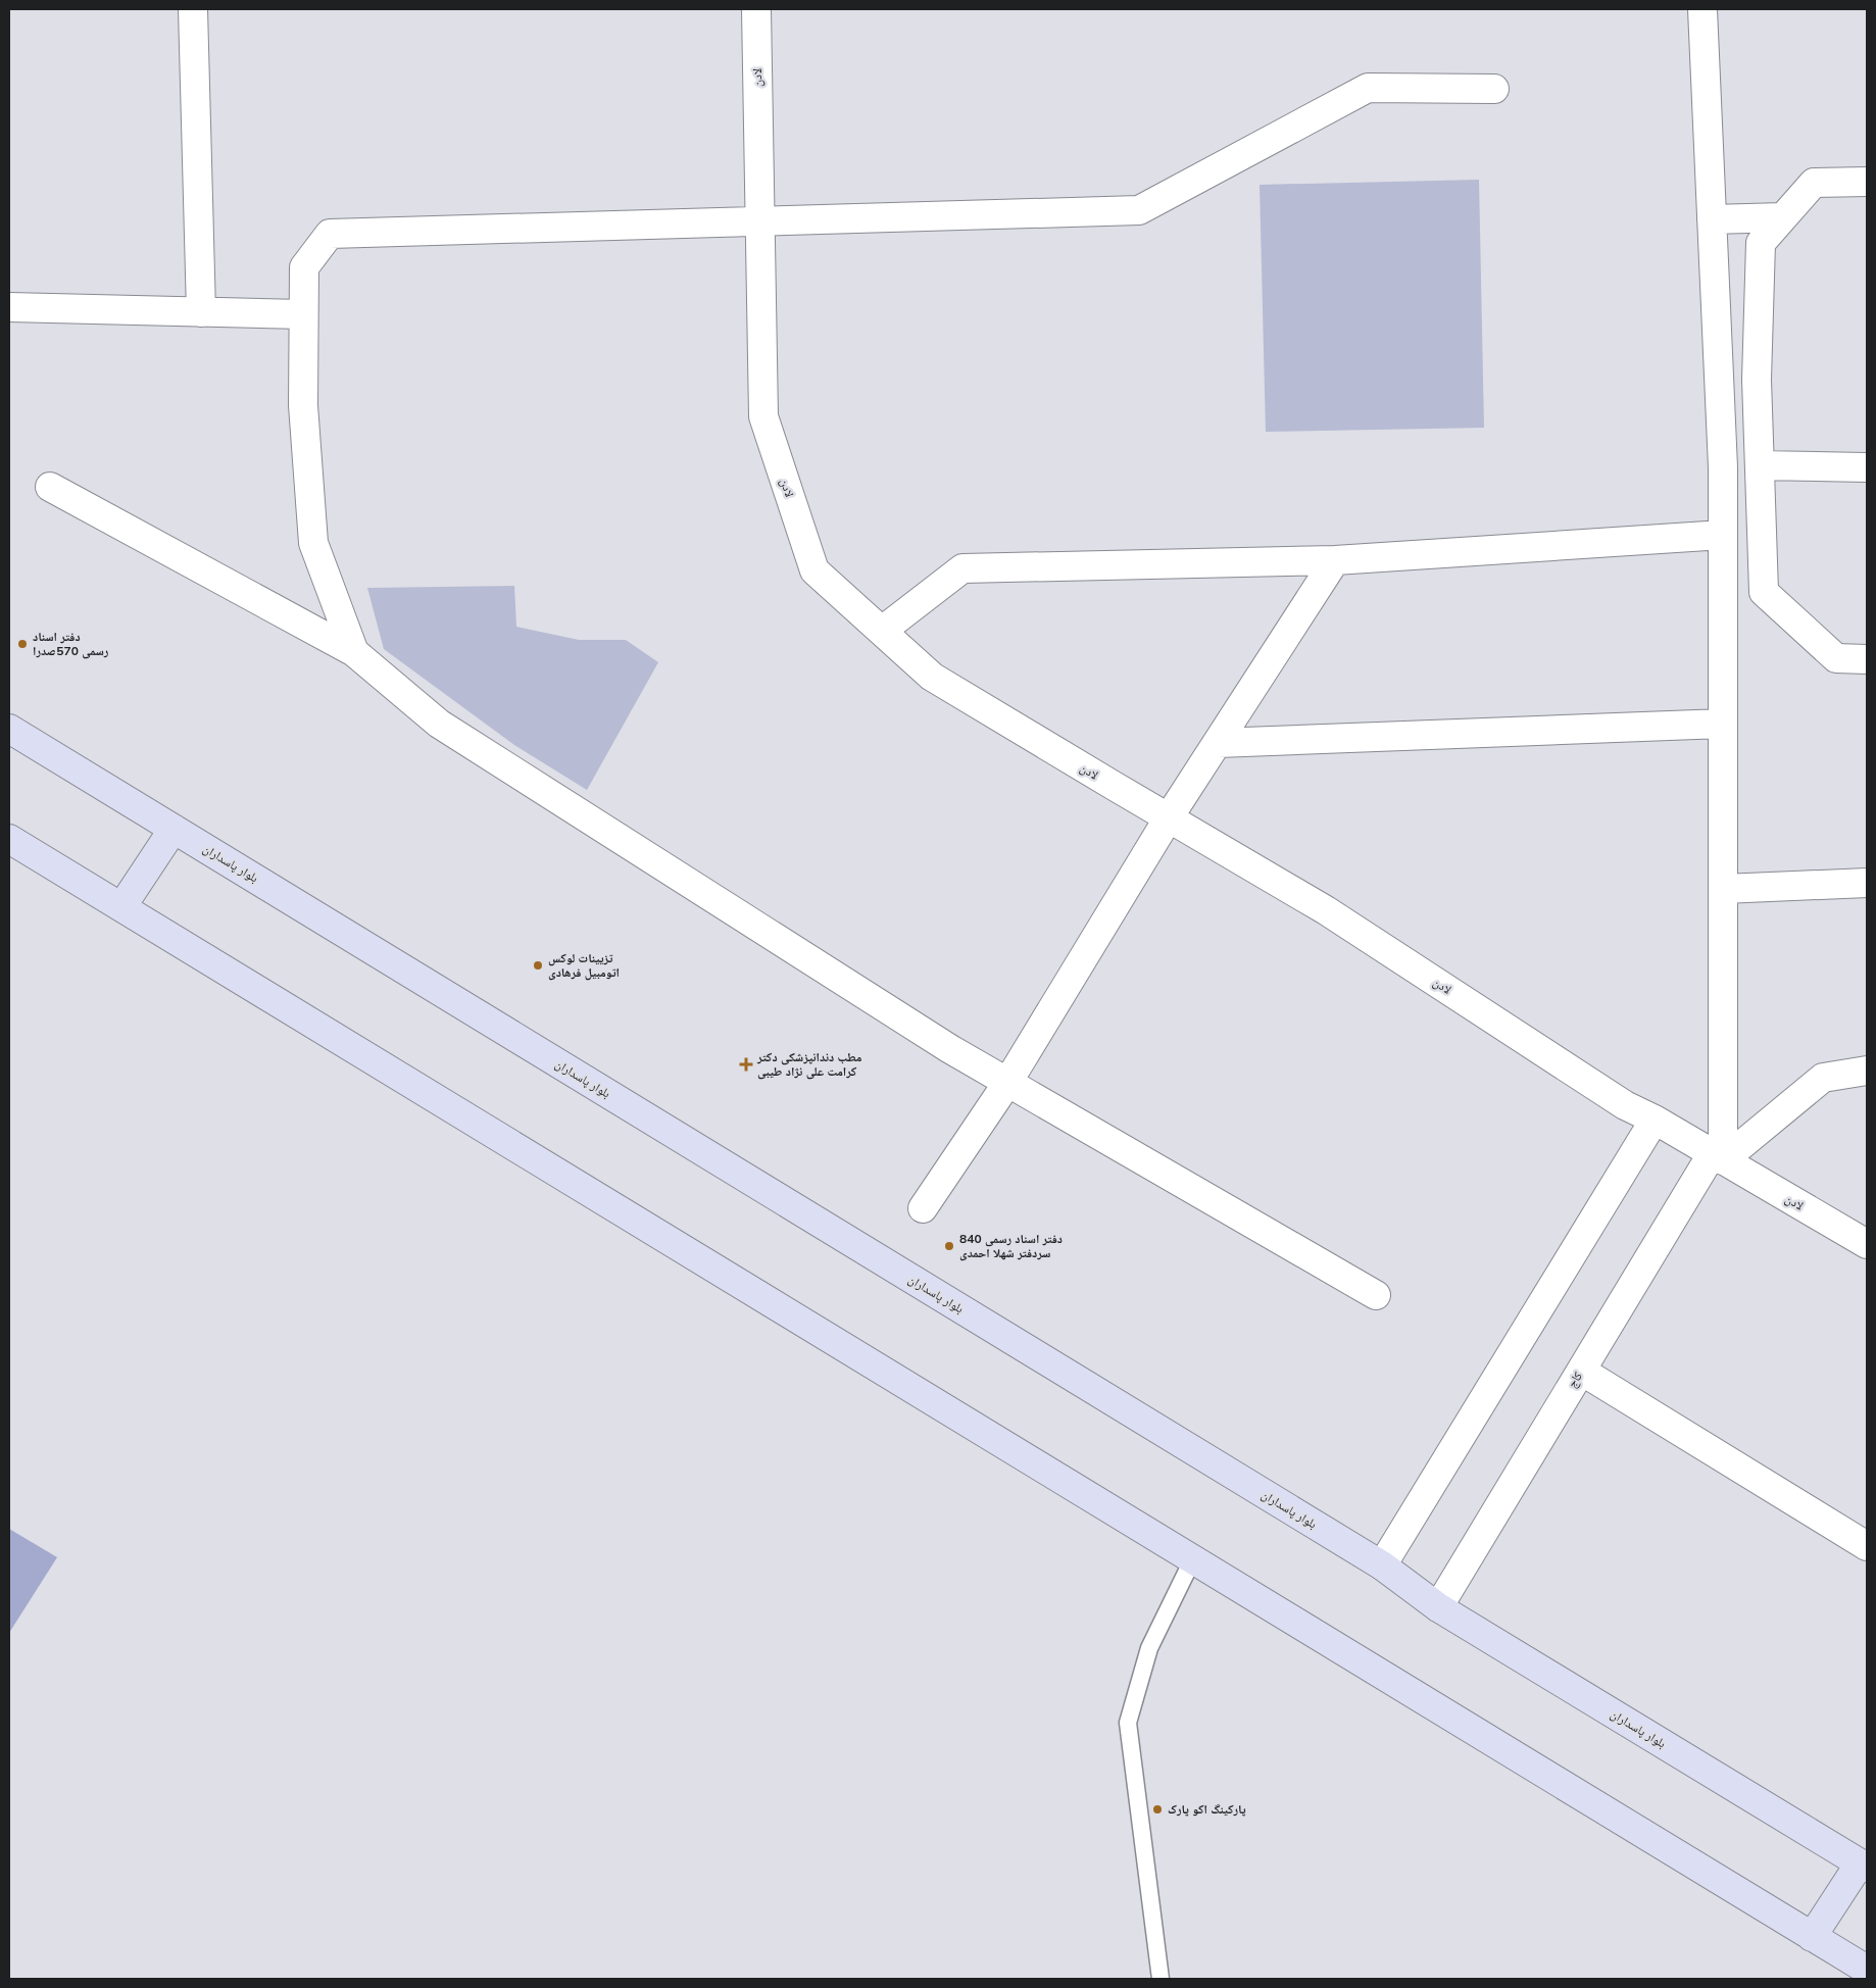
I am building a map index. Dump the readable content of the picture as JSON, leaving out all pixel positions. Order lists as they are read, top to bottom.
{
  "streets": {
    "main road": ["بلوار پاسداران"],
    "street": ["لادن", "کاج"]
  },
  "crossings": [
    ["لادن", "کاج"],
    ["بلوار پاسداران", "کاج"]
  ],
  "places": {
    "other": [
      "دفتر اسناد رسمی 570صدرا",
      "تزیینات لوکس اتومبیل فرهادی",
      "دفتر اسناد رسمی 840 سردفتر شهلا احمدی",
      "پارکینگ اکو پارک"
    ],
    "health": ["مطب دندانپزشکی دکتر کرامت علی نژاد طیبی"]
  }
}
